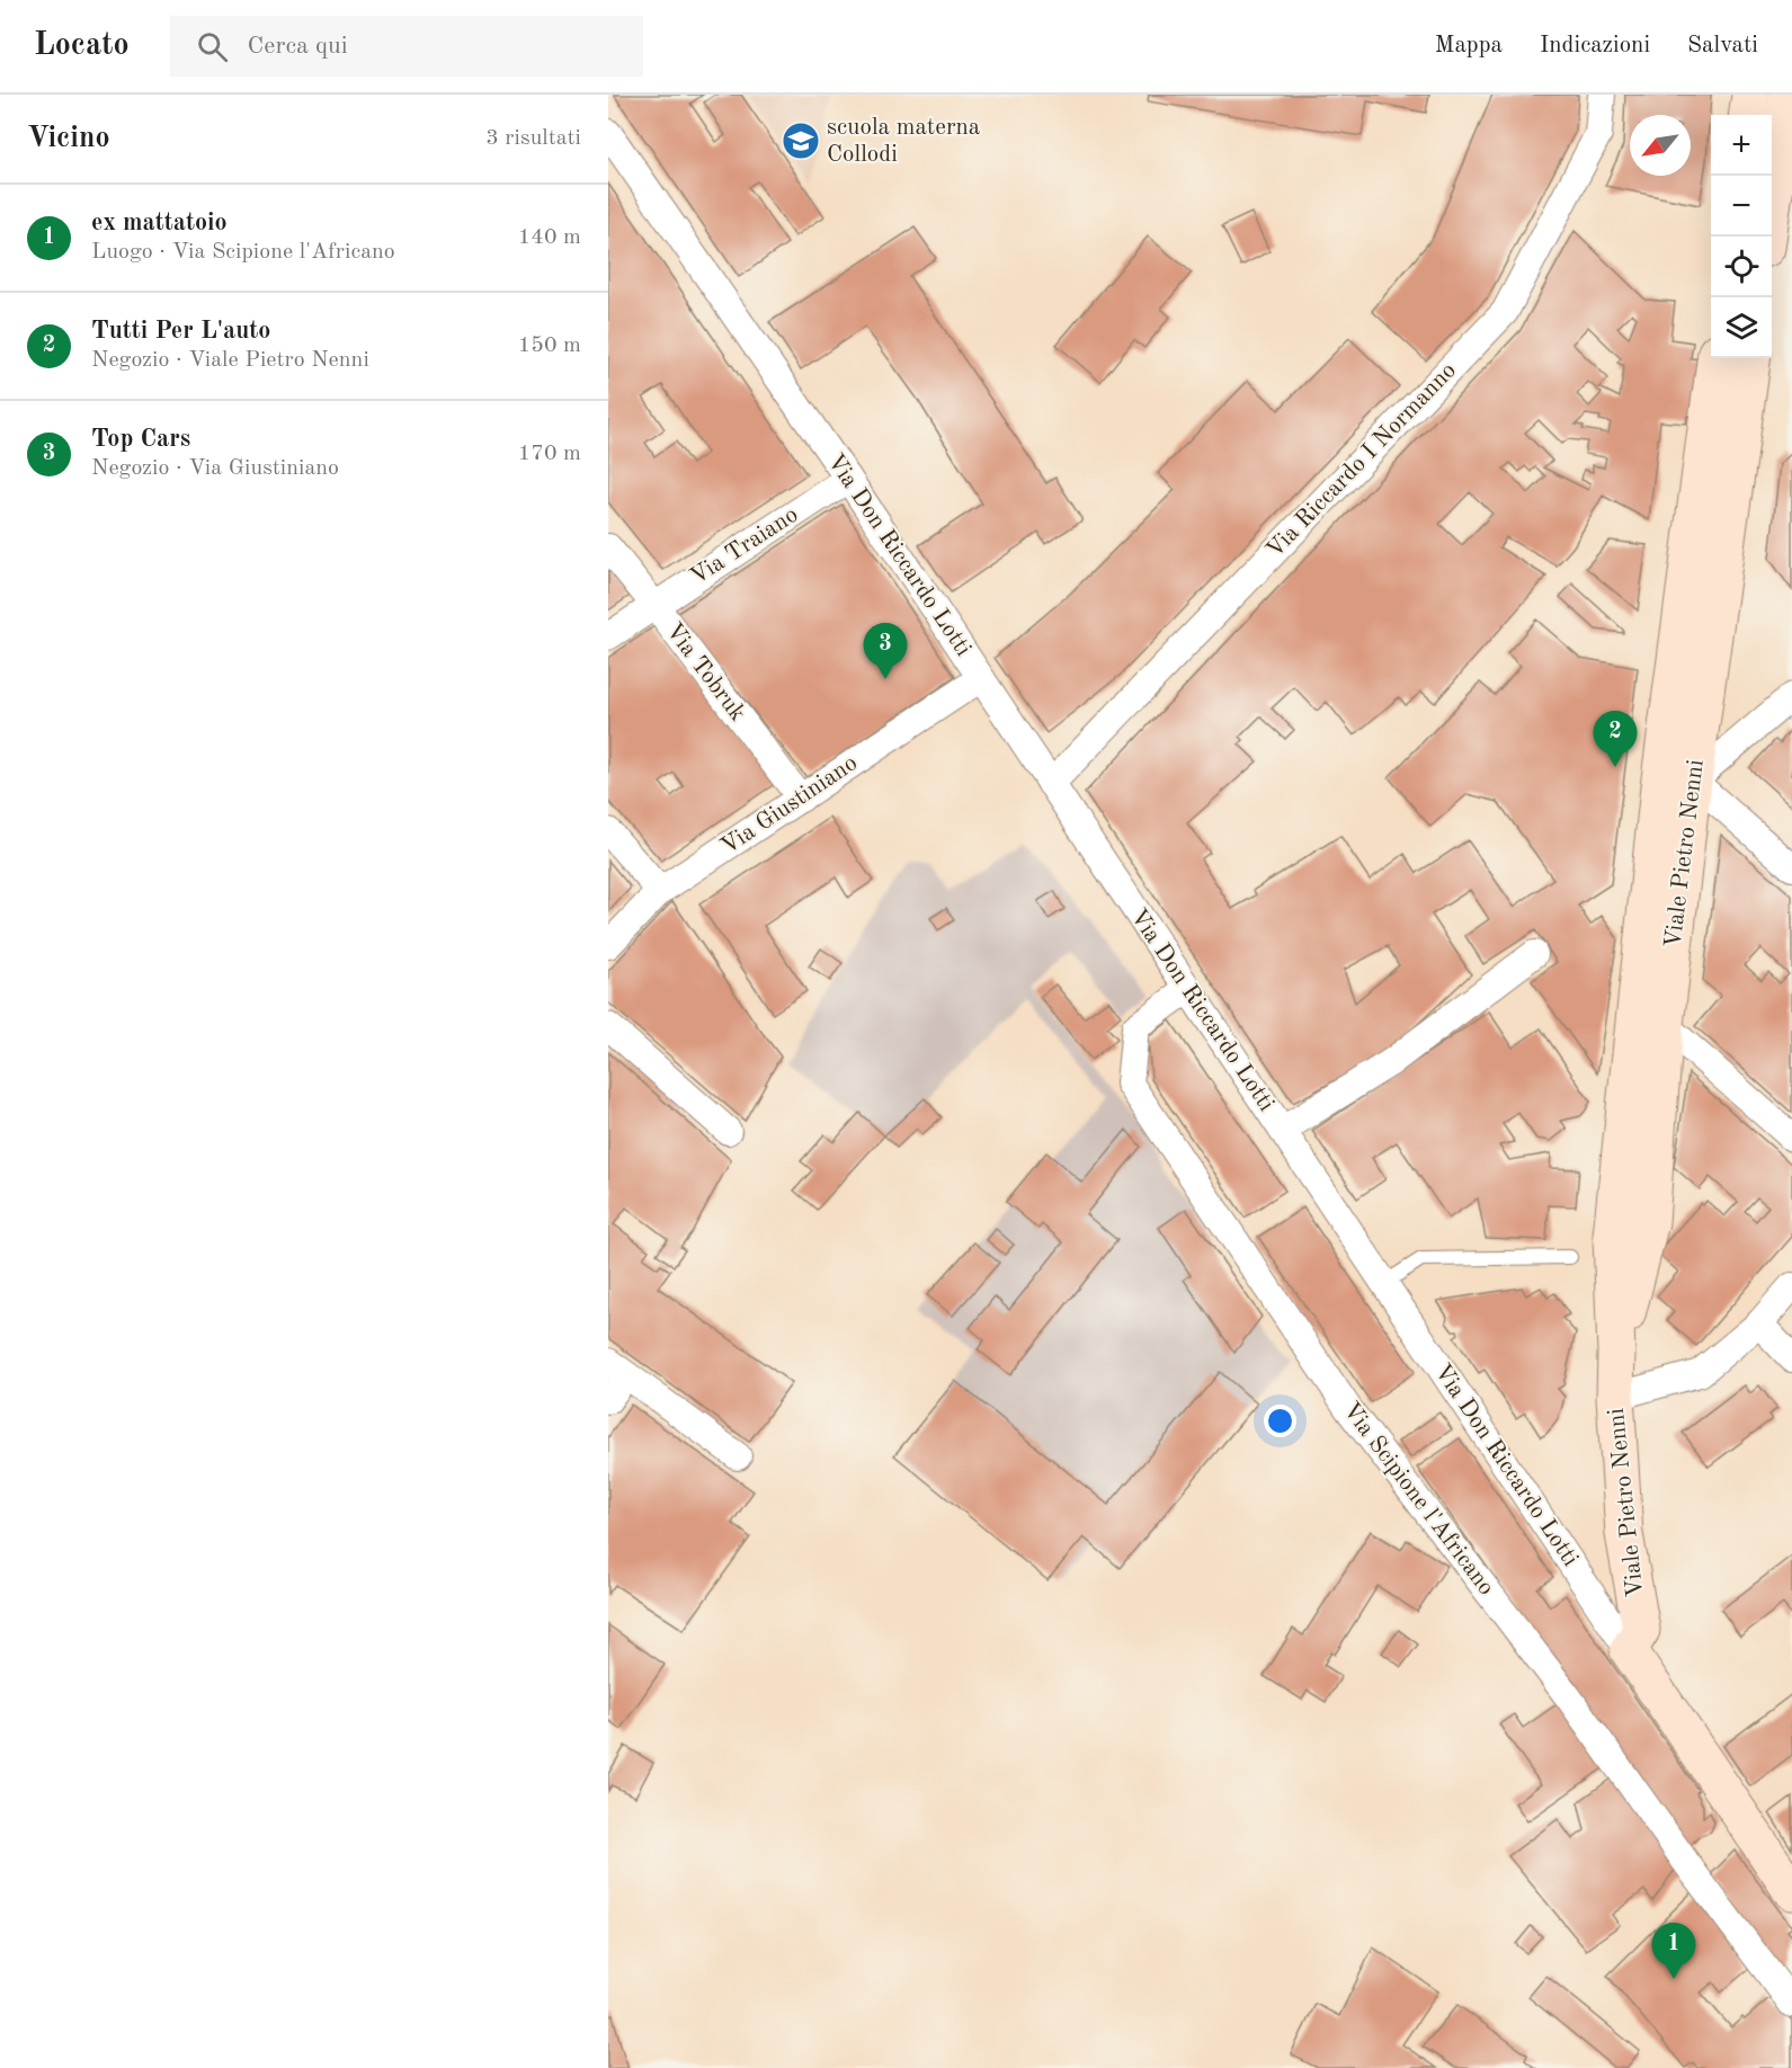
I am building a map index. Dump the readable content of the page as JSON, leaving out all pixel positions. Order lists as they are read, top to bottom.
{
  "streets": {
    "main road": ["Via Don Riccardo Lotti", "Viale Pietro Nenni"],
    "street": [
      "Via Riccardo I Normanno",
      "Via Traiano",
      "Via Tobruk",
      "Via Giustiniano",
      "Via Scipione l'Africano"
    ]
  },
  "crossings": [
    ["Via Riccardo I Normanno", "Via Don Riccardo Lotti"],
    ["Via Traiano", "Via Don Riccardo Lotti"],
    ["Via Traiano", "Via Tobruk"],
    ["Via Don Riccardo Lotti", "Via Giustiniano"],
    ["Via Don Riccardo Lotti", "Viale Pietro Nenni"],
    ["Via Don Riccardo Lotti", "Via Scipione l'Africano"],
    ["Via Tobruk", "Via Giustiniano"]
  ],
  "places": {
    "school or university": ["scuola materna Collodi"]
  },
  "north": "bottom left",
  "page": {
    "header": "Locato",
    "search": "Cerca qui",
    "nav": ["Mappa", "Indicazioni", "Salvati"],
    "heading": ["Vicino", "3 risultati"],
    "map_buttons": ["+", "−"],
    "list": [
      {
        "mark": "1",
        "name": "ex mattatoio",
        "note": "Luogo · Via Scipione l'Africano",
        "value": "140 m"
      },
      {
        "mark": "2",
        "name": "Tutti Per L'auto",
        "note": "Negozio · Viale Pietro Nenni",
        "value": "150 m"
      },
      {
        "mark": "3",
        "name": "Top Cars",
        "note": "Negozio · Via Giustiniano",
        "value": "170 m"
      }
    ],
    "pins": ["3", "2", "1"]
  }
}
